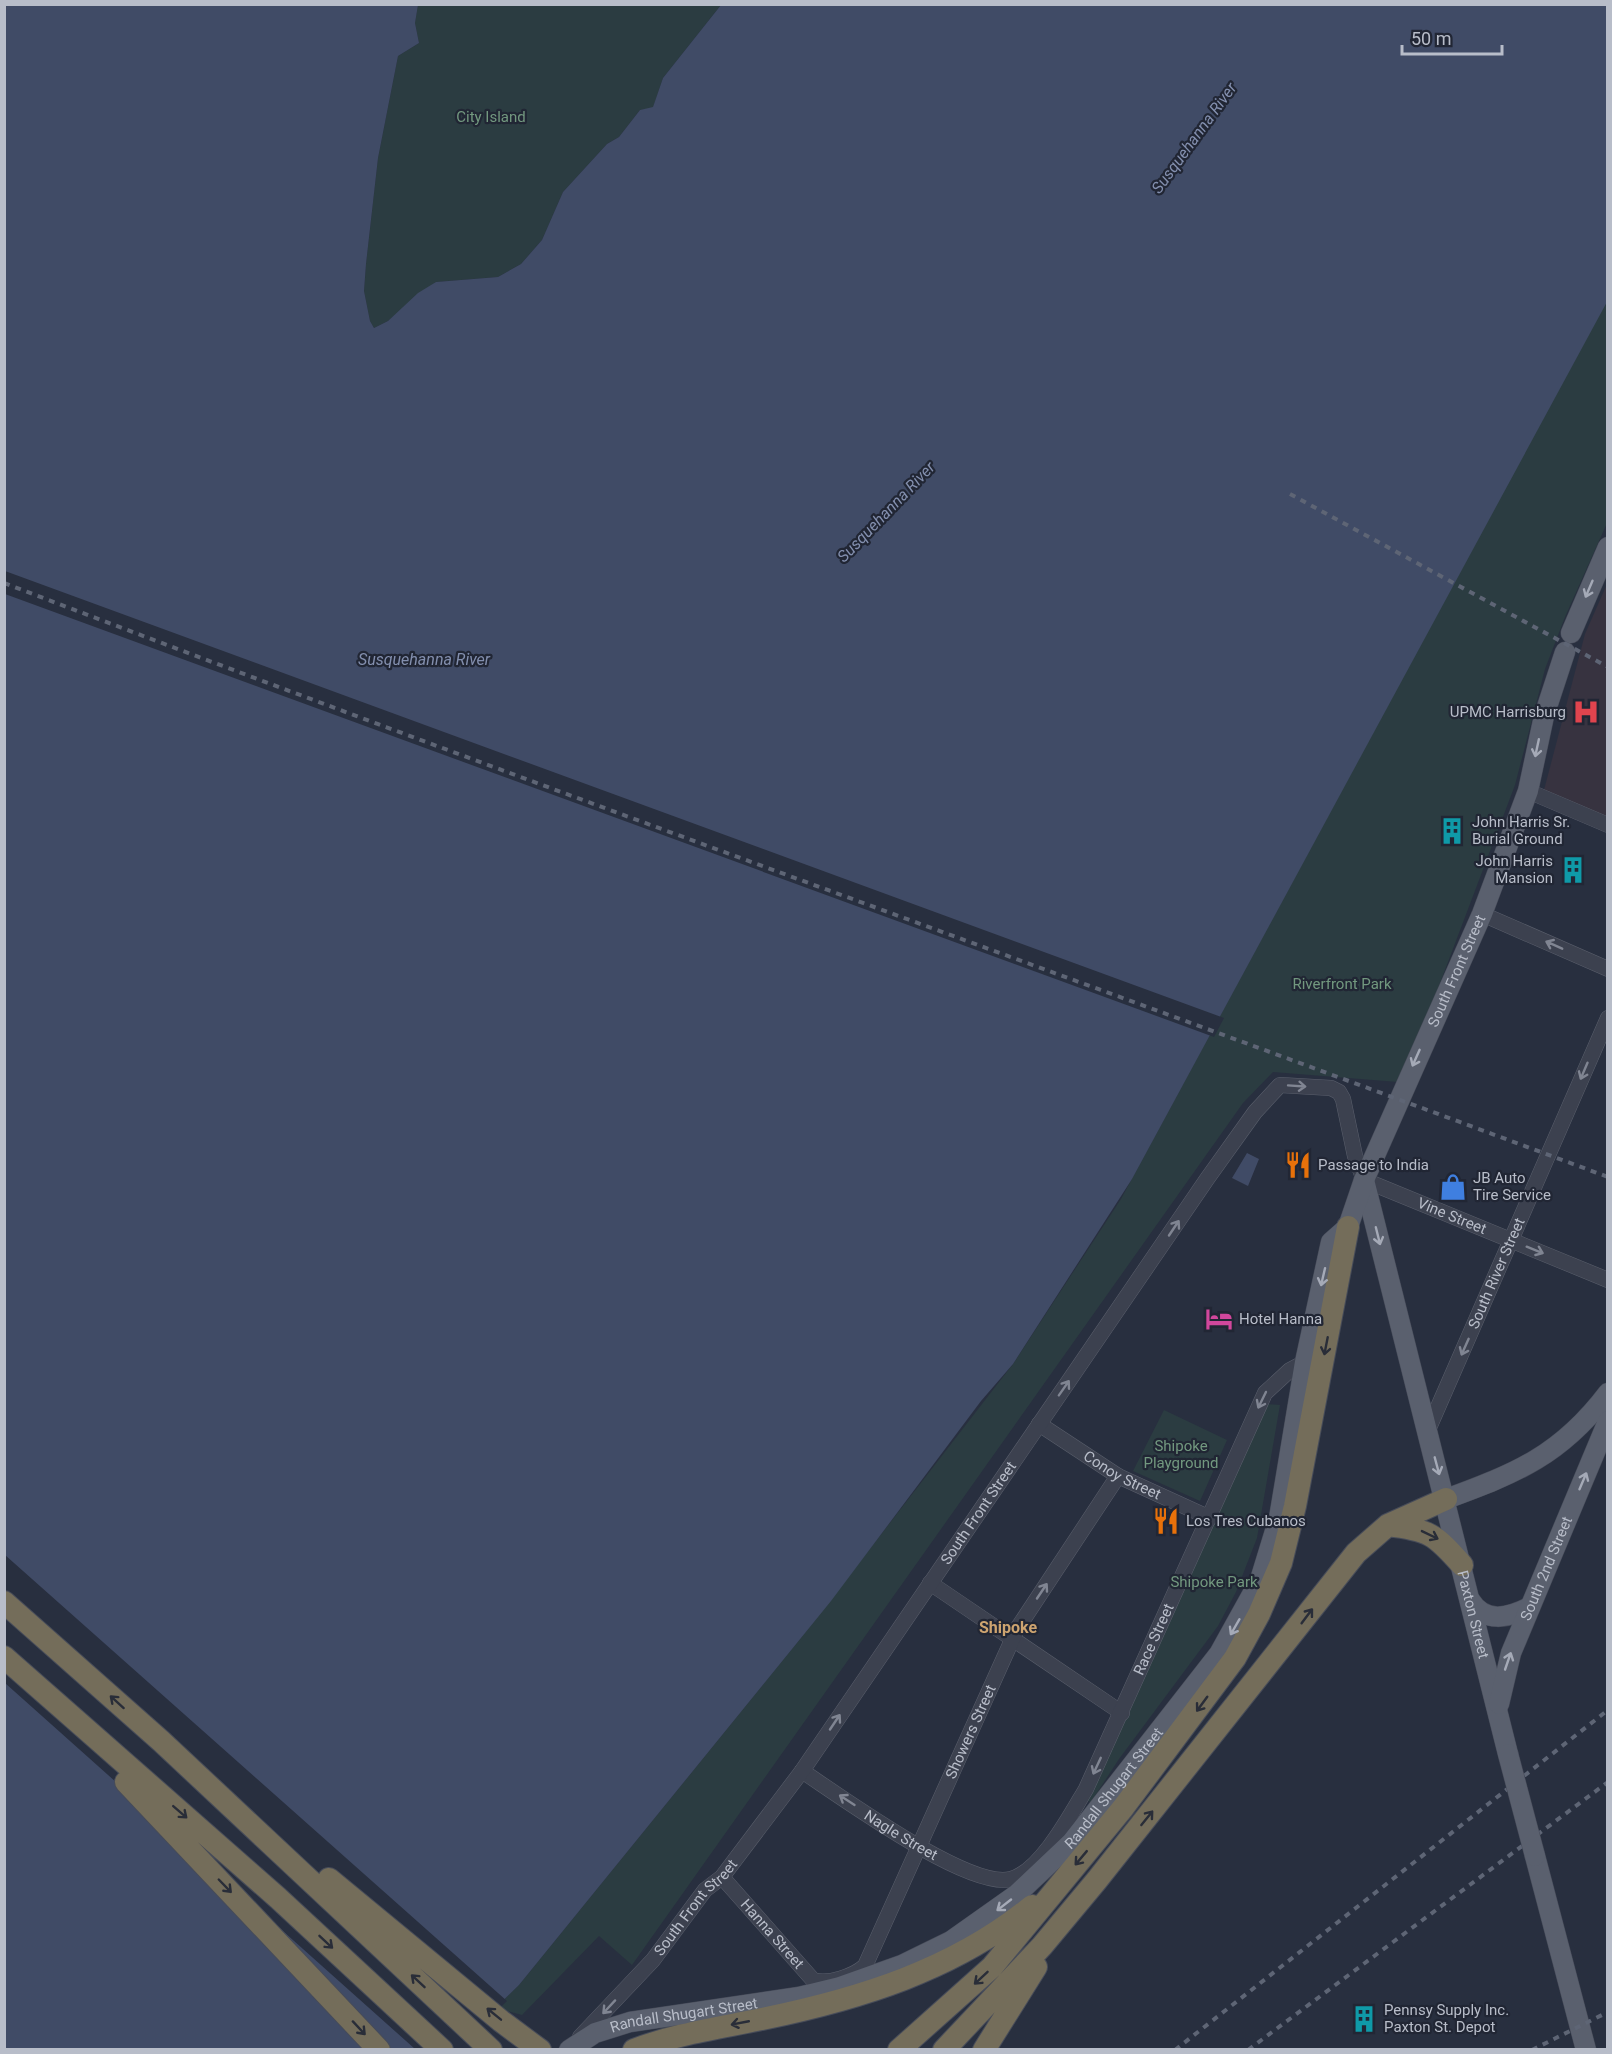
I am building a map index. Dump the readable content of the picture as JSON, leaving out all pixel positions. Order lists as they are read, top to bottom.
{
  "streets": {
    "main road": [
      "South Front Street",
      "South 2nd Street",
      "Paxton Street",
      "Randall Shugart Street"
    ],
    "street": [
      "Vine Street",
      "South River Street",
      "Conoy Street",
      "Race Street",
      "Showers Street",
      "Nagle Street",
      "Hanna Street"
    ]
  },
  "crossings": [
    ["South Front Street", "Vine Street"],
    ["South Front Street", "Conoy Street"],
    ["South Front Street", "Paxton Street"],
    ["South Front Street", "Randall Shugart Street"],
    ["South Front Street", "Nagle Street"],
    ["South Front Street", "Hanna Street"],
    ["Vine Street", "South River Street"],
    ["Vine Street", "Paxton Street"],
    ["South River Street", "Paxton Street"],
    ["Conoy Street", "Race Street"],
    ["Conoy Street", "Showers Street"],
    ["South 2nd Street", "Paxton Street"],
    ["Race Street", "Randall Shugart Street"],
    ["Race Street", "Nagle Street"],
    ["Showers Street", "Nagle Street"],
    ["Showers Street", "Hanna Street"]
  ],
  "one_way": [
    "Vine Street",
    "South River Street",
    "South 2nd Street",
    "Paxton Street",
    "Race Street",
    "Randall Shugart Street",
    "Nagle Street"
  ],
  "districts": ["Shipoke"],
  "water": ["Susquehanna River"],
  "parks": [
    "City Island",
    "Riverfront Park",
    "Shipoke Playground",
    "Shipoke Park"
  ],
  "places": {
    "hospital": ["UPMC Harrisburg"],
    "building": ["John Harris Sr. Burial Ground", "John Harris Mansion", "Pennsy Supply Inc. Paxton St. Depot"],
    "restaurant": ["Passage to India", "Los Tres Cubanos"],
    "shop": ["JB Auto Tire Service"],
    "hotel": ["Hotel Hanna"]
  },
  "scale_bar": "50 m"
}
